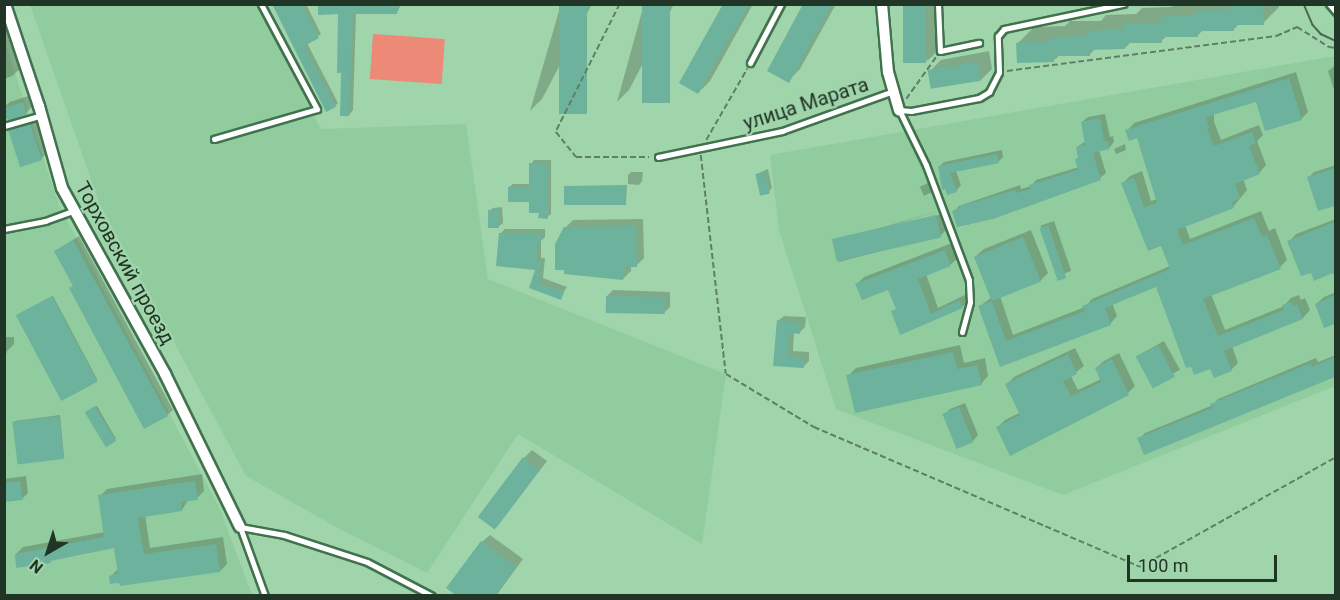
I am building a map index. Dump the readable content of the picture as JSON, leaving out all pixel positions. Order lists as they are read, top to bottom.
{
  "streets": {
    "street": ["Торховский проезд"],
    "lane": ["улица Марата"]
  },
  "scale_bar": "100 m",
  "north": "bottom left"
}
